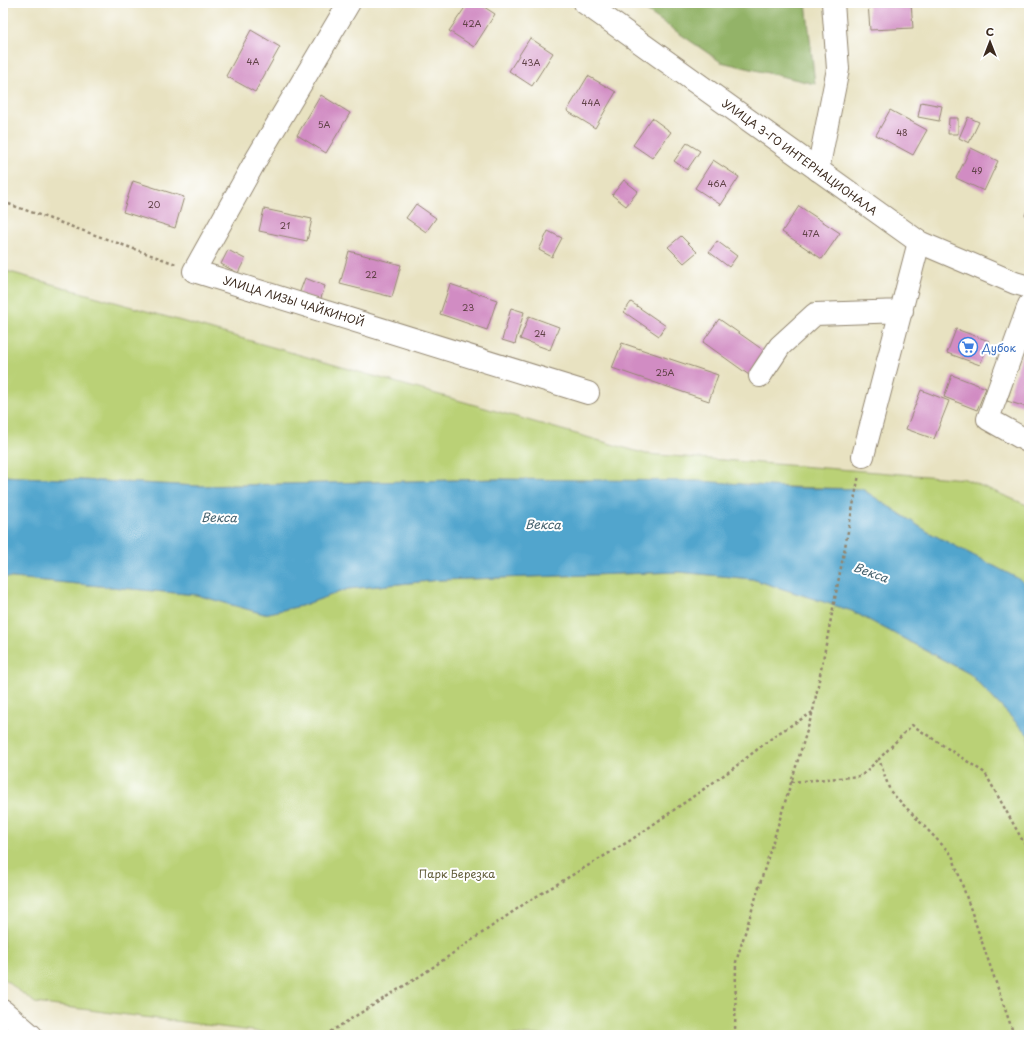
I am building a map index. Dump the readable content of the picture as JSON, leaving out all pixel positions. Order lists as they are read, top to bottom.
{
  "streets": {
    "street": ["УЛИЦА 3-ГО ИНТЕРНАЦИОНАЛА", "УЛИЦА ЛИЗЫ ЧАЙКИНОЙ"]
  },
  "water": ["Векса"],
  "parks": ["Парк Березка"],
  "places": {
    "supermarket": ["Дубок"]
  },
  "house_numbers": [
    "42А",
    "4А",
    "43А",
    "44А",
    "5А",
    "48",
    "49",
    "46А",
    "20",
    "21",
    "47А",
    "22",
    "23",
    "24",
    "25А"
  ],
  "north": "top"
}
